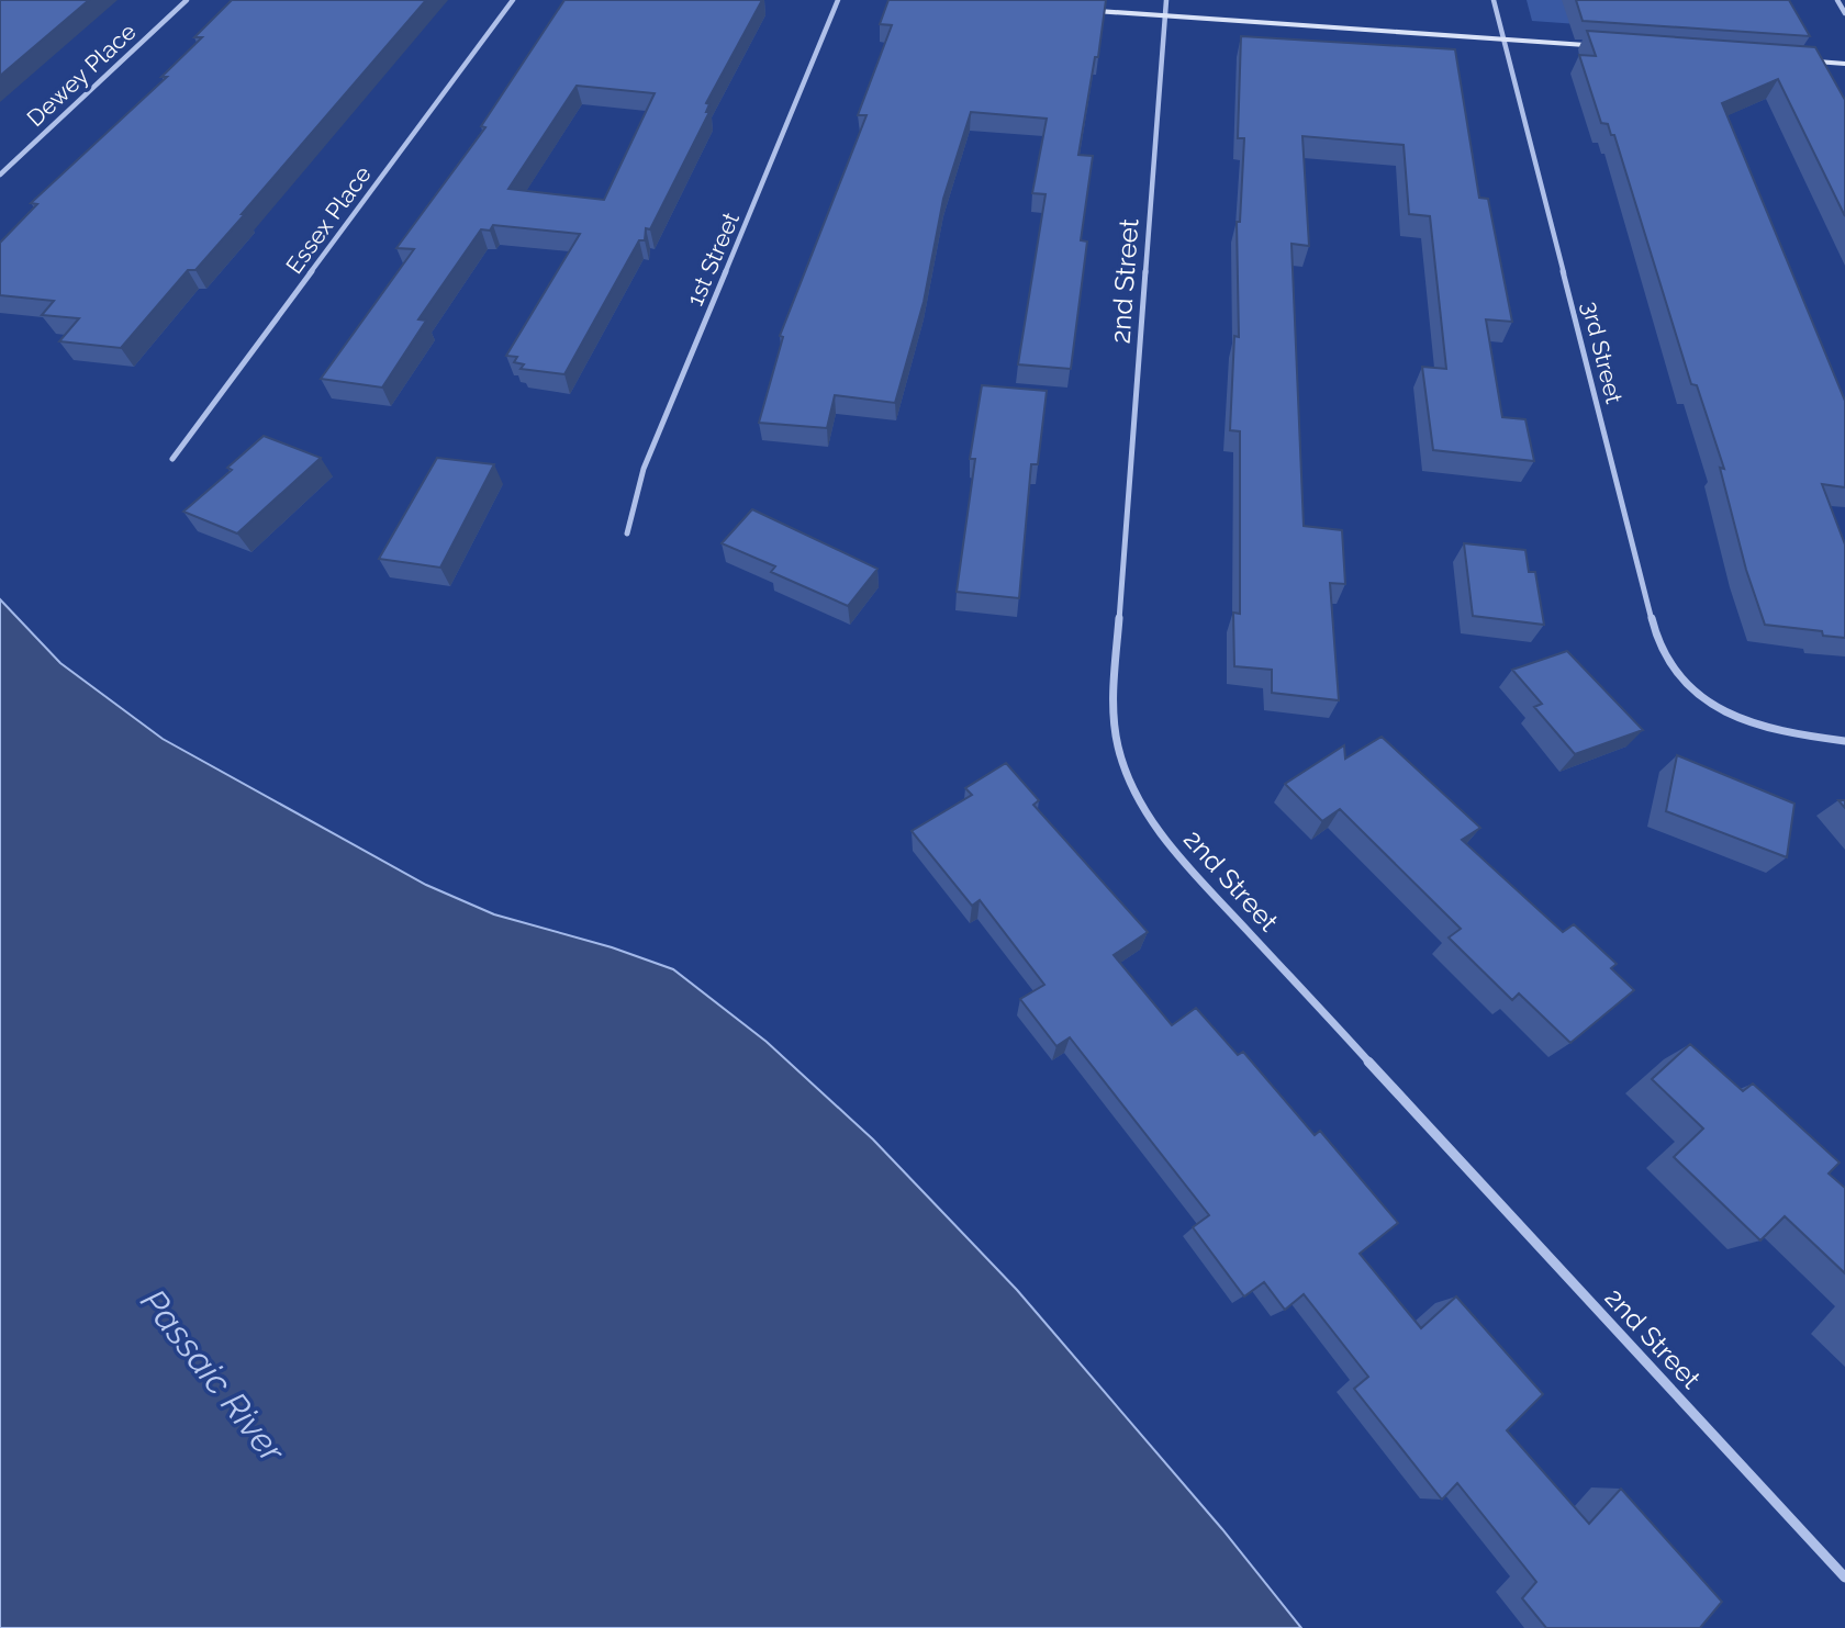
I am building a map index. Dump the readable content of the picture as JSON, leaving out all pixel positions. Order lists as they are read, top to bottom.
{
  "streets": {
    "street": [
      "Dewey Place",
      "Essex Place",
      "1st Street",
      "2nd Street",
      "3rd Street"
    ]
  },
  "water": ["Passaic River"]
}
